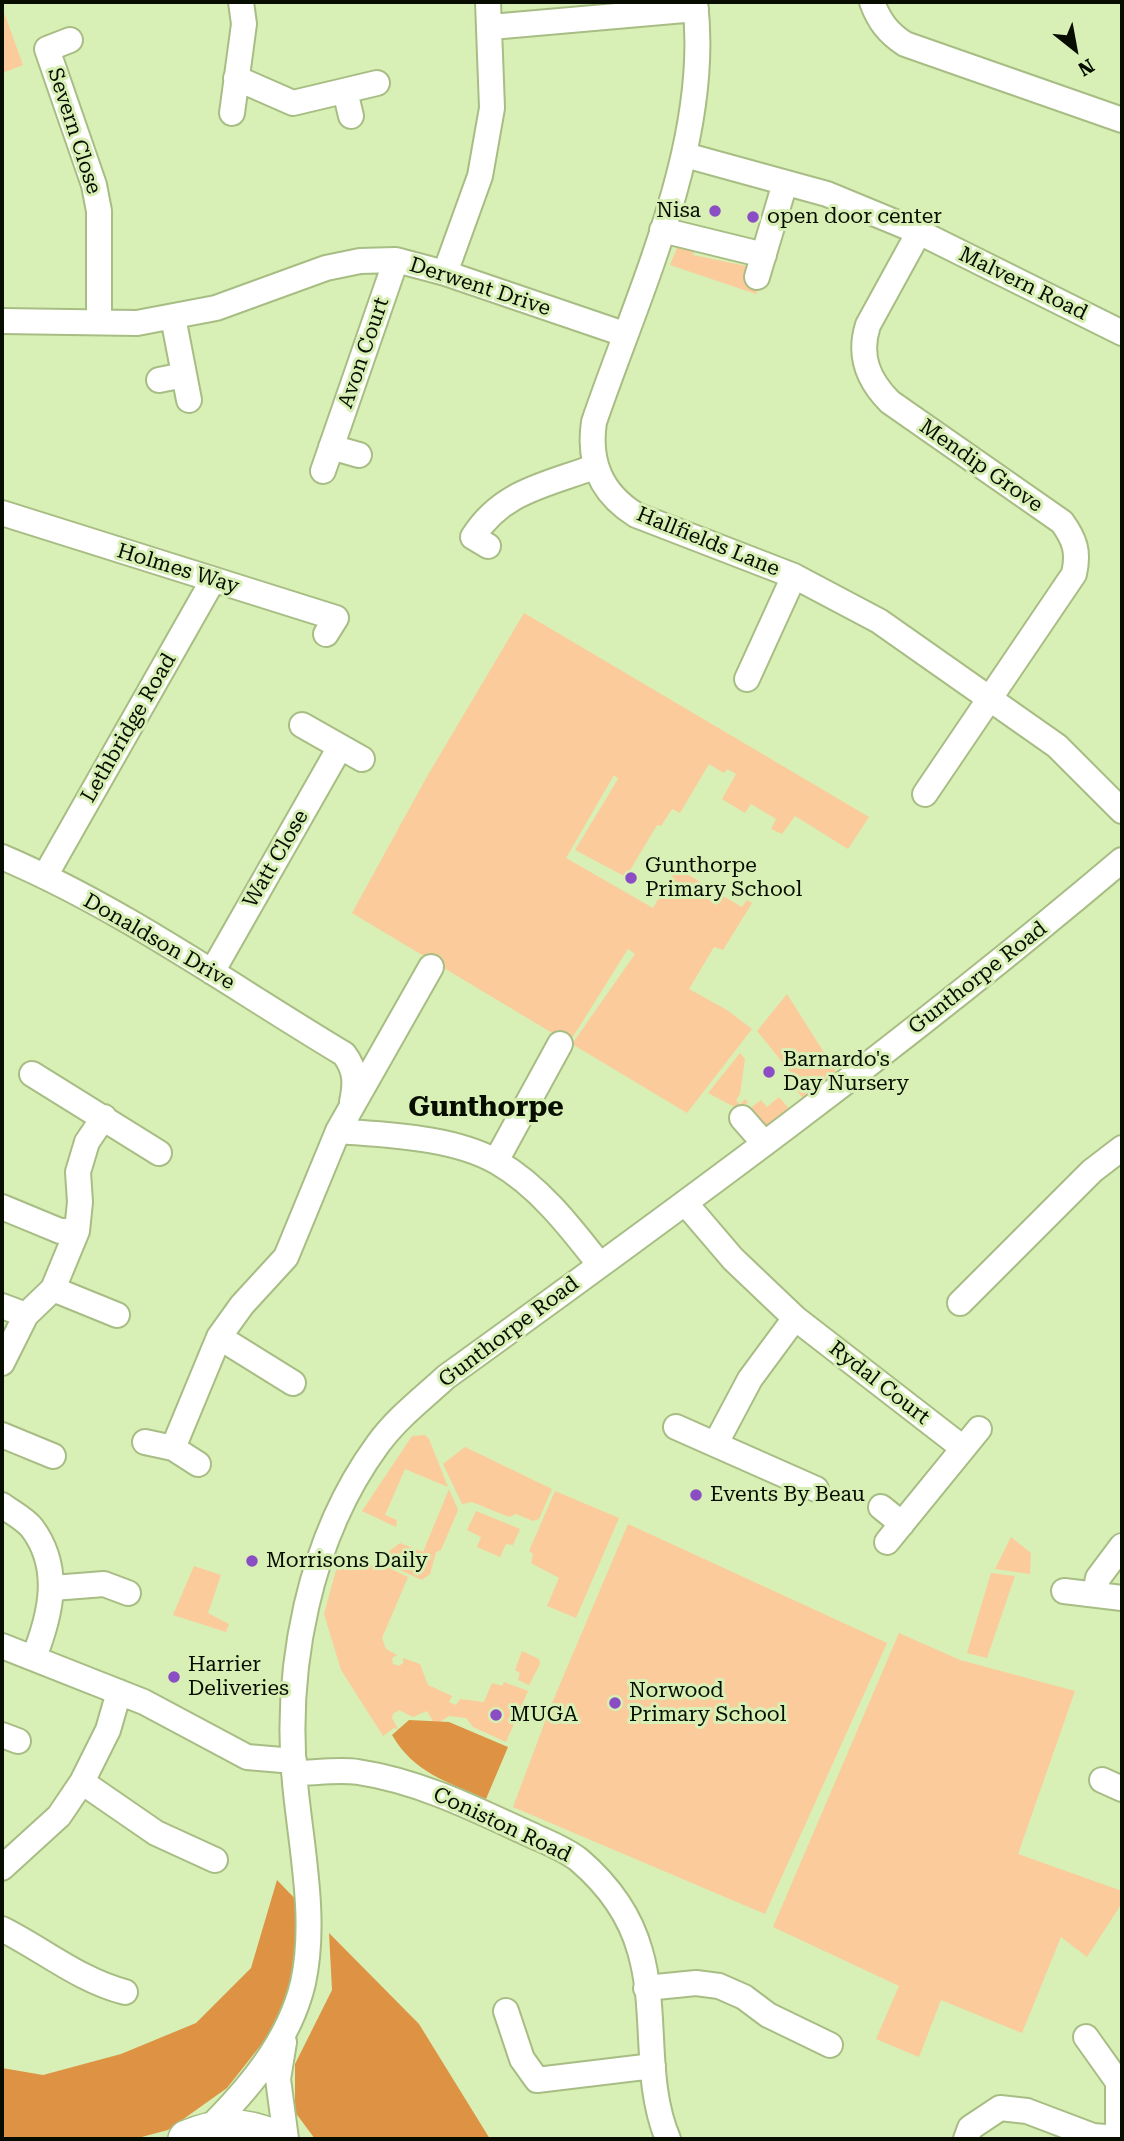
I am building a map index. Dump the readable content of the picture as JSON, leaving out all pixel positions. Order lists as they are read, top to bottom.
{
  "streets": {
    "street": [
      "Severn Close",
      "Malvern Road",
      "Derwent Drive",
      "Avon Court",
      "Mendip Grove",
      "Hallfields Lane",
      "Holmes Way",
      "Lethbridge Road",
      "Watt Close",
      "Donaldson Drive",
      "Gunthorpe Road",
      "Rydal Court",
      "Coniston Road"
    ]
  },
  "crossings": [
    ["Severn Close", "Derwent Drive"],
    ["Malvern Road", "Mendip Grove"],
    ["Derwent Drive", "Avon Court"],
    ["Mendip Grove", "Hallfields Lane"],
    ["Holmes Way", "Lethbridge Road"],
    ["Lethbridge Road", "Donaldson Drive"],
    ["Watt Close", "Donaldson Drive"],
    ["Gunthorpe Road", "Rydal Court"],
    ["Gunthorpe Road", "Coniston Road"]
  ],
  "districts": ["Gunthorpe"],
  "places": [
    "Nisa",
    "open door center",
    "Gunthorpe Primary School",
    "Barnardo's Day Nursery",
    "Events By Beau",
    "Morrisons Daily",
    "Harrier Deliveries",
    "Norwood Primary School",
    "MUGA"
  ],
  "north": "bottom right"
}
